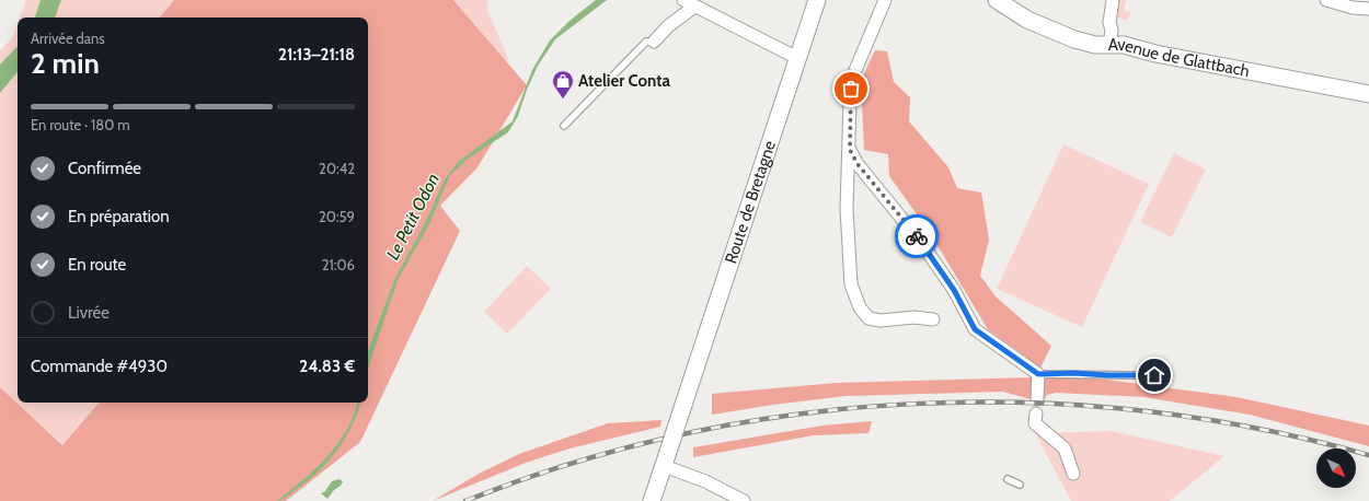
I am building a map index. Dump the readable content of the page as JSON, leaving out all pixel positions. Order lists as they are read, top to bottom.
{
  "streets": {
    "main road": ["Avenue de Glattbach", "Route de Bretagne"]
  },
  "water": ["Le Petit Odon"],
  "places": {
    "shop": ["Atelier Conta"]
  },
  "north": "bottom right",
  "page": {
    "heading": ["2 min", "Arrivée dans", "21:13–21:18"],
    "panel": ["Commande #4930", "24.83 €"],
    "bar": "En route · 180 m",
    "list": [
      ["Confirmée", "20:42"],
      ["En préparation", "20:59"],
      ["En route", "21:06"],
      "Livrée"
    ]
  }
}
